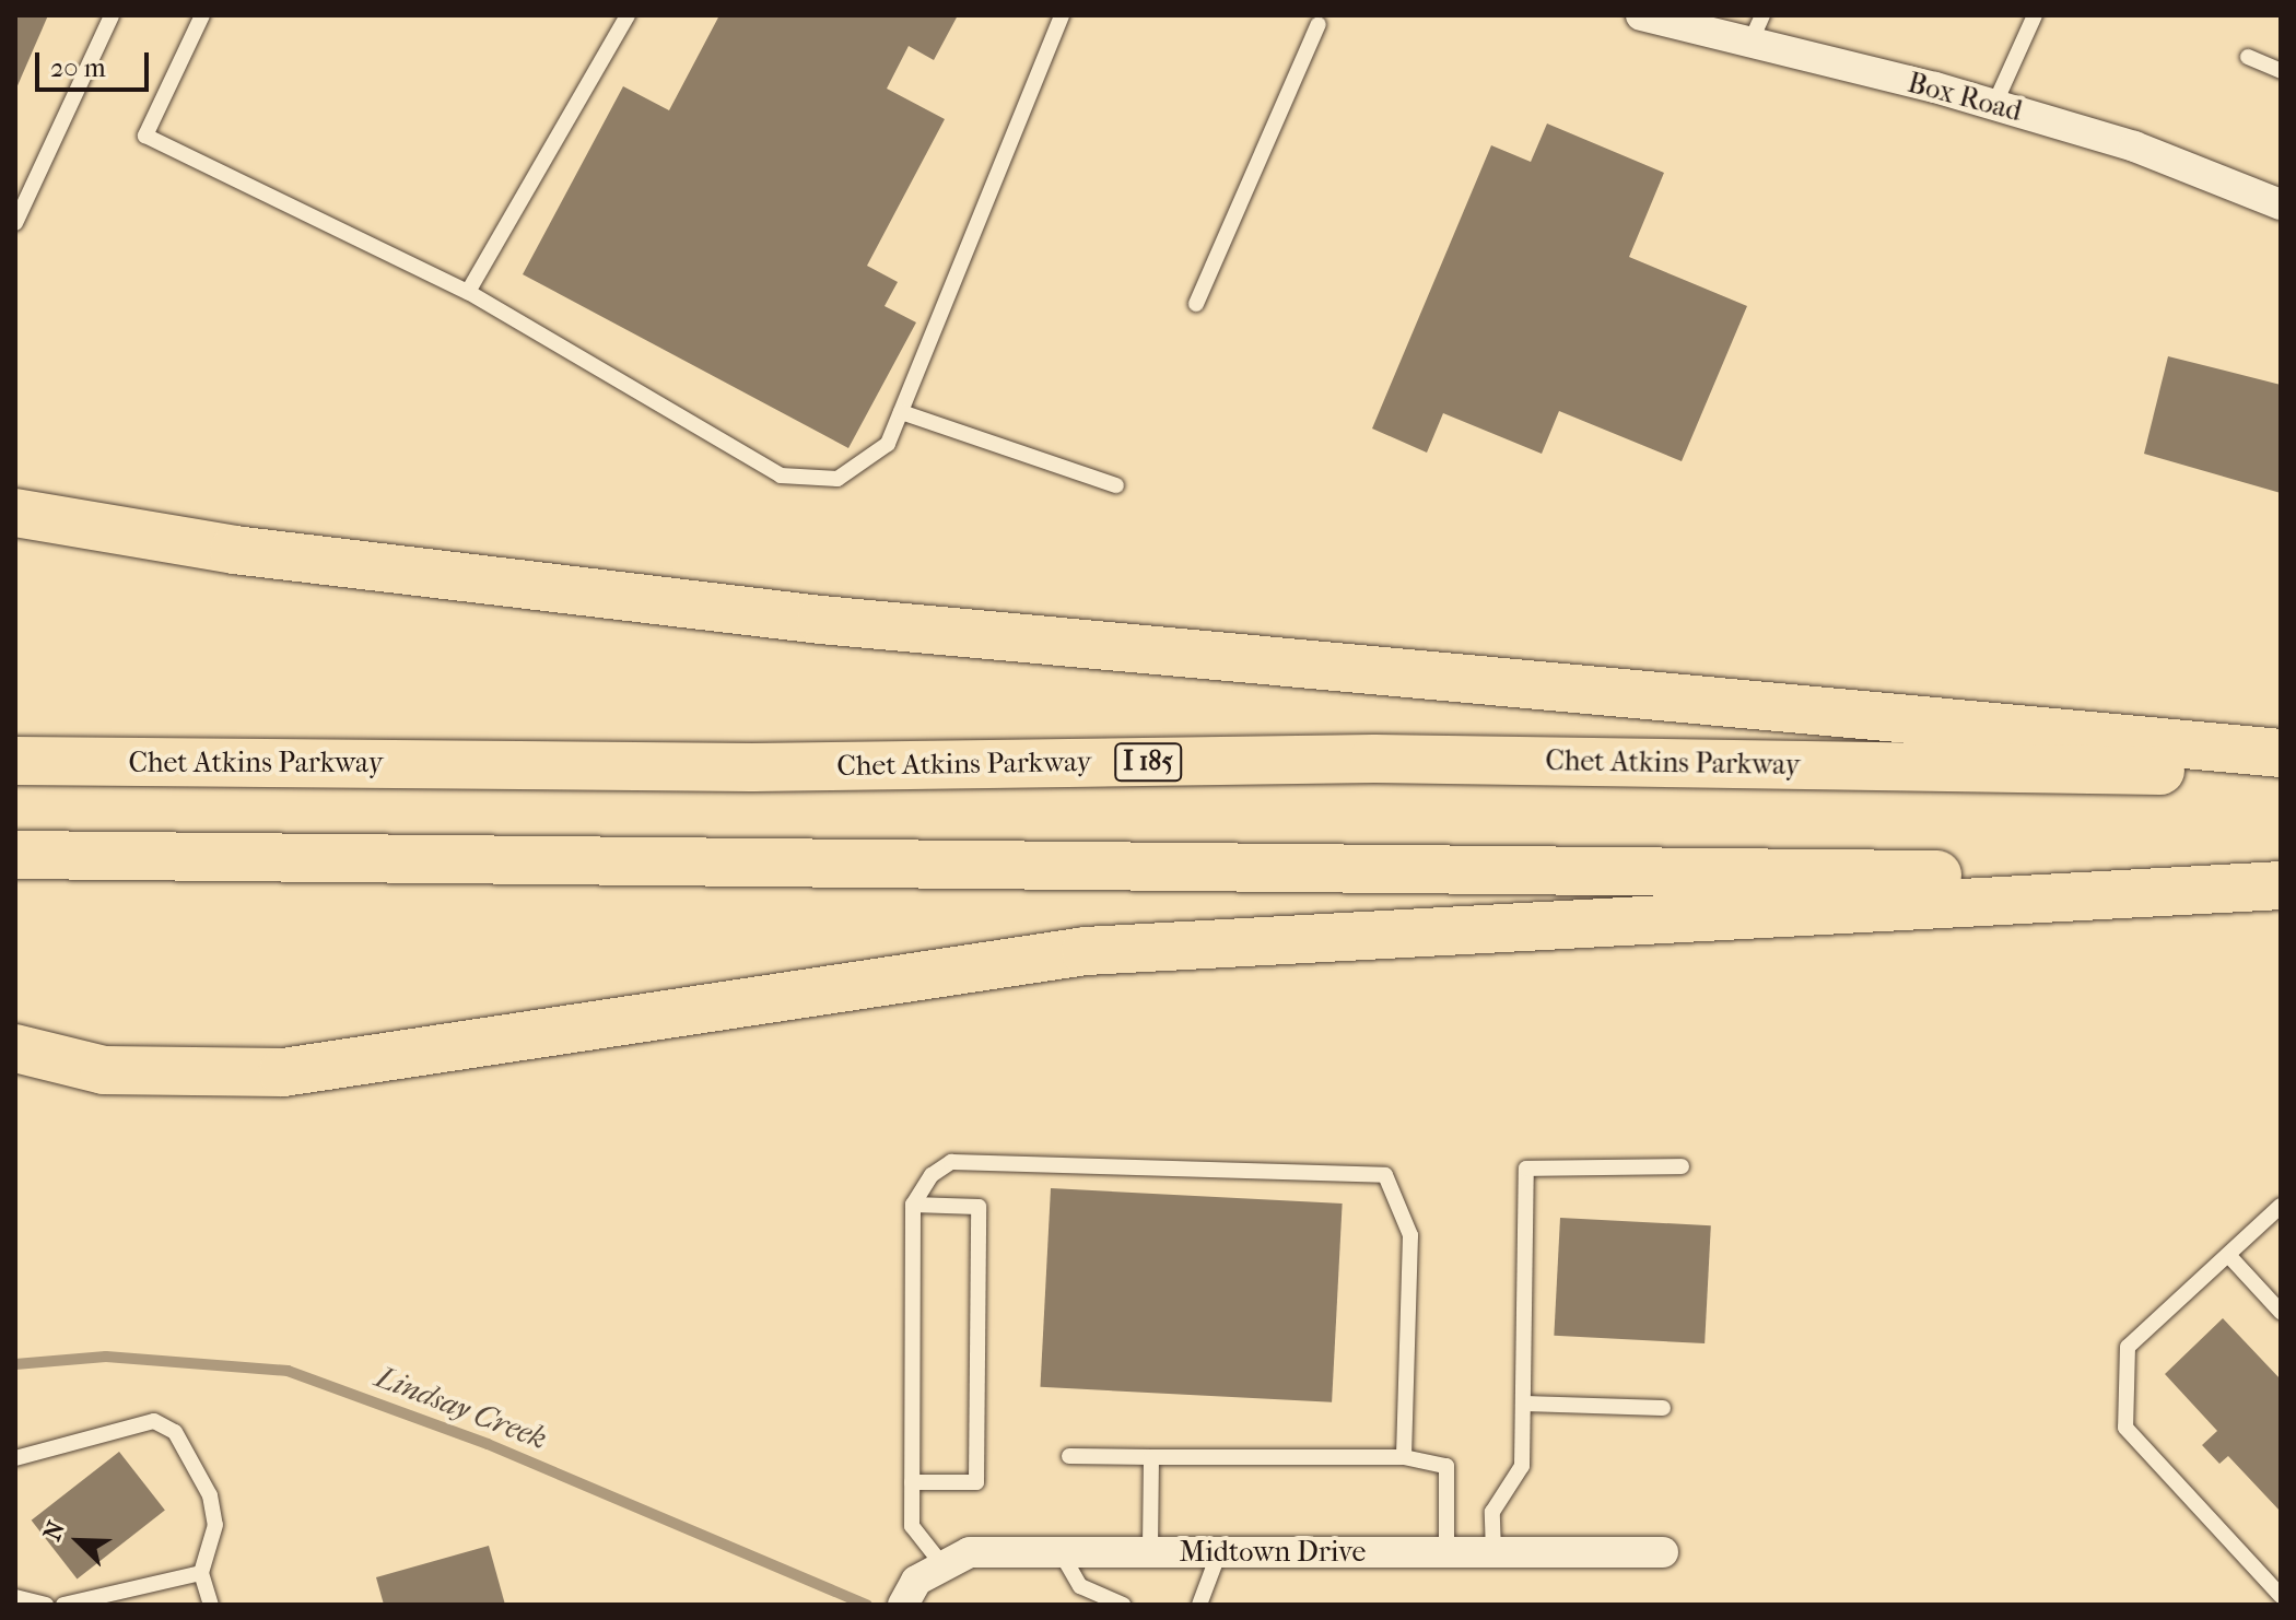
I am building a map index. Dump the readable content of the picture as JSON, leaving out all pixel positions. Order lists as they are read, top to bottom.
{
  "streets": {
    "highway": ["I 185", "Chet Atkins Parkway"],
    "street": ["Box Road", "Midtown Drive"]
  },
  "water": ["Lindsay Creek"],
  "scale_bar": "20 m",
  "north": "top left"
}
